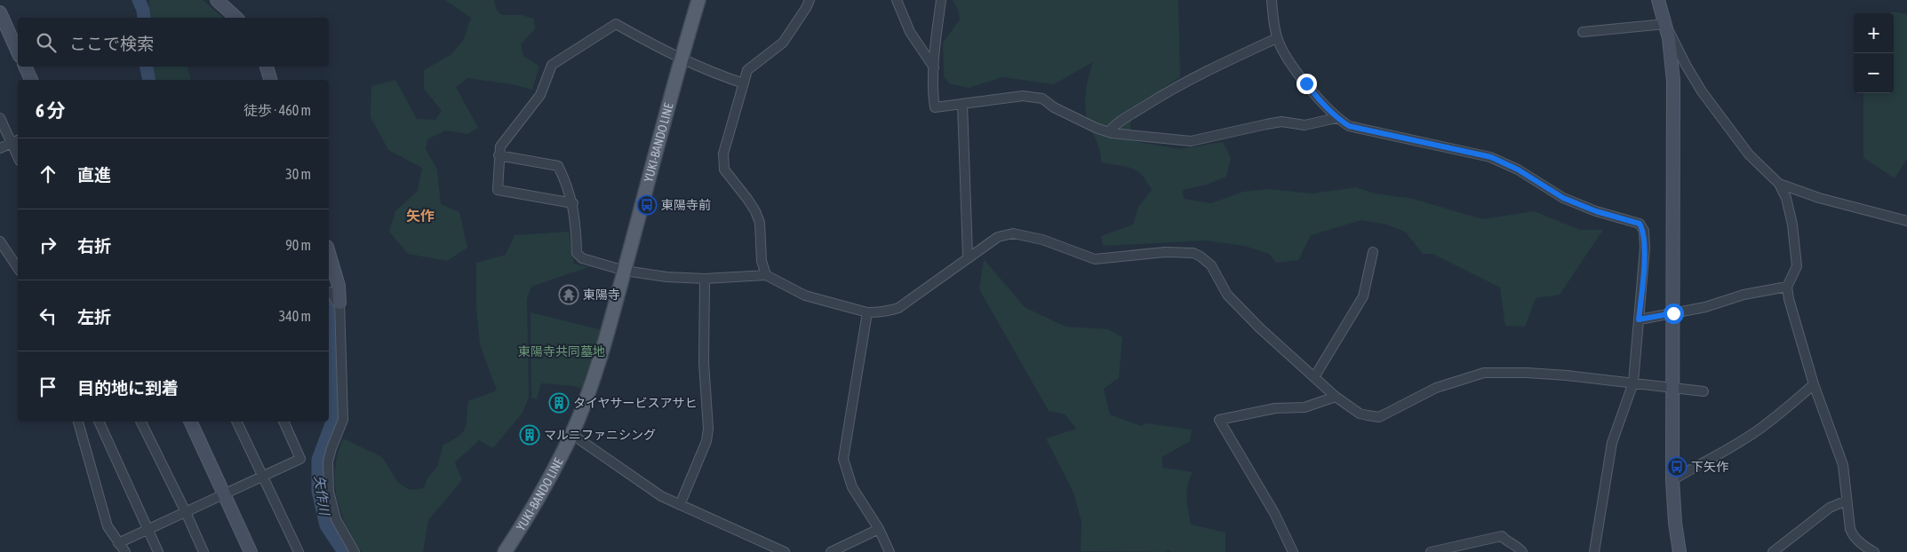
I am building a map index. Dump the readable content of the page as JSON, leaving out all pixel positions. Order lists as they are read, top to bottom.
{
  "streets": {
    "main road": ["YUKI-BANDO LINE"]
  },
  "districts": ["矢作"],
  "water": ["矢作川"],
  "parks": ["東陽寺共同墓地"],
  "places": {
    "bus stop": ["東陽寺前", "下矢作"],
    "temple": ["東陽寺"],
    "building": ["タイヤサービスアサヒ", "マルニファニシング"]
  },
  "page": {
    "map_buttons": ["+", "−"],
    "search": "ここで検索",
    "heading": ["6 分", "徒歩 · 460 m"],
    "list": [
      ["直進", "30 m"],
      ["右折", "90 m"],
      ["左折", "340 m"],
      "目的地に到着"
    ]
  }
}
